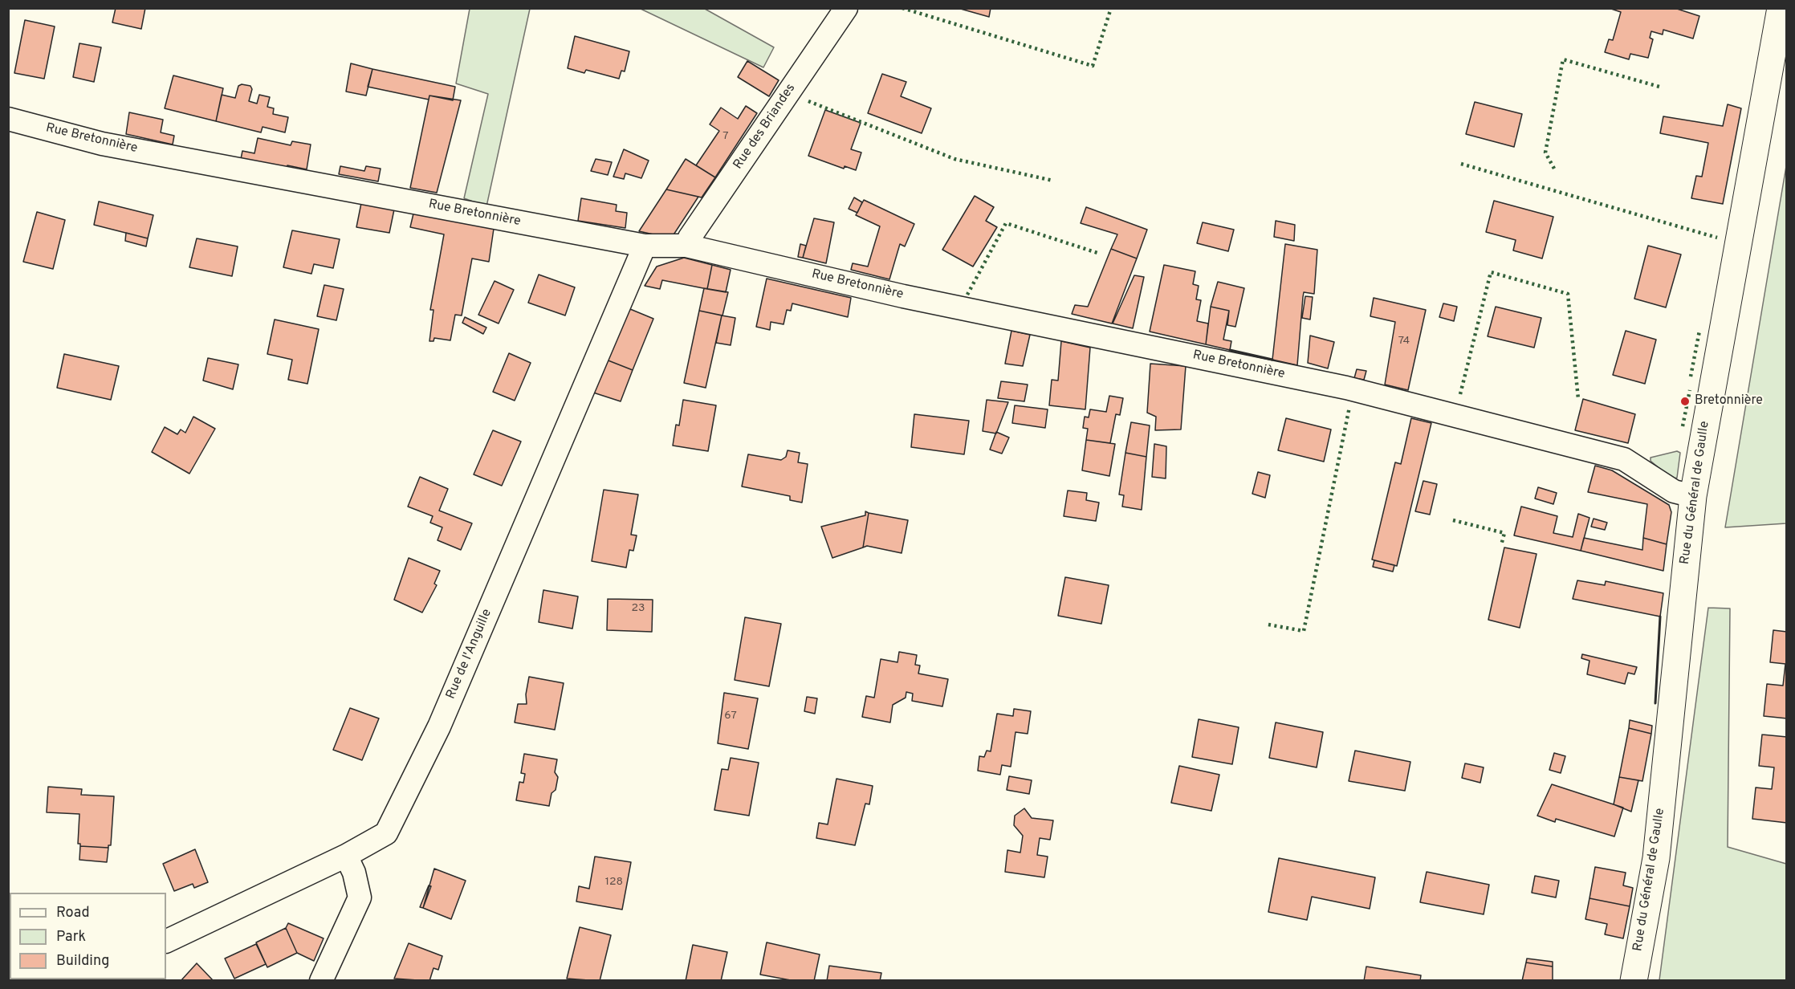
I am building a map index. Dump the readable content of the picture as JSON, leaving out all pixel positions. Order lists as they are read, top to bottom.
{
  "streets": {
    "main road": ["Rue du Général de Gaulle"],
    "street": ["Rue des Briandes", "Rue Bretonnière", "Rue de l'Anguille"]
  },
  "crossings": [
    ["Rue des Briandes", "Rue Bretonnière"],
    ["Rue Bretonnière", "Rue du Général de Gaulle"],
    ["Rue Bretonnière", "Rue de l'Anguille"]
  ],
  "places": ["Bretonnière"],
  "house_numbers": [
    "7",
    "74",
    "23",
    "67",
    "128"
  ],
  "legend": ["Road", "Park", "Building"]
}
